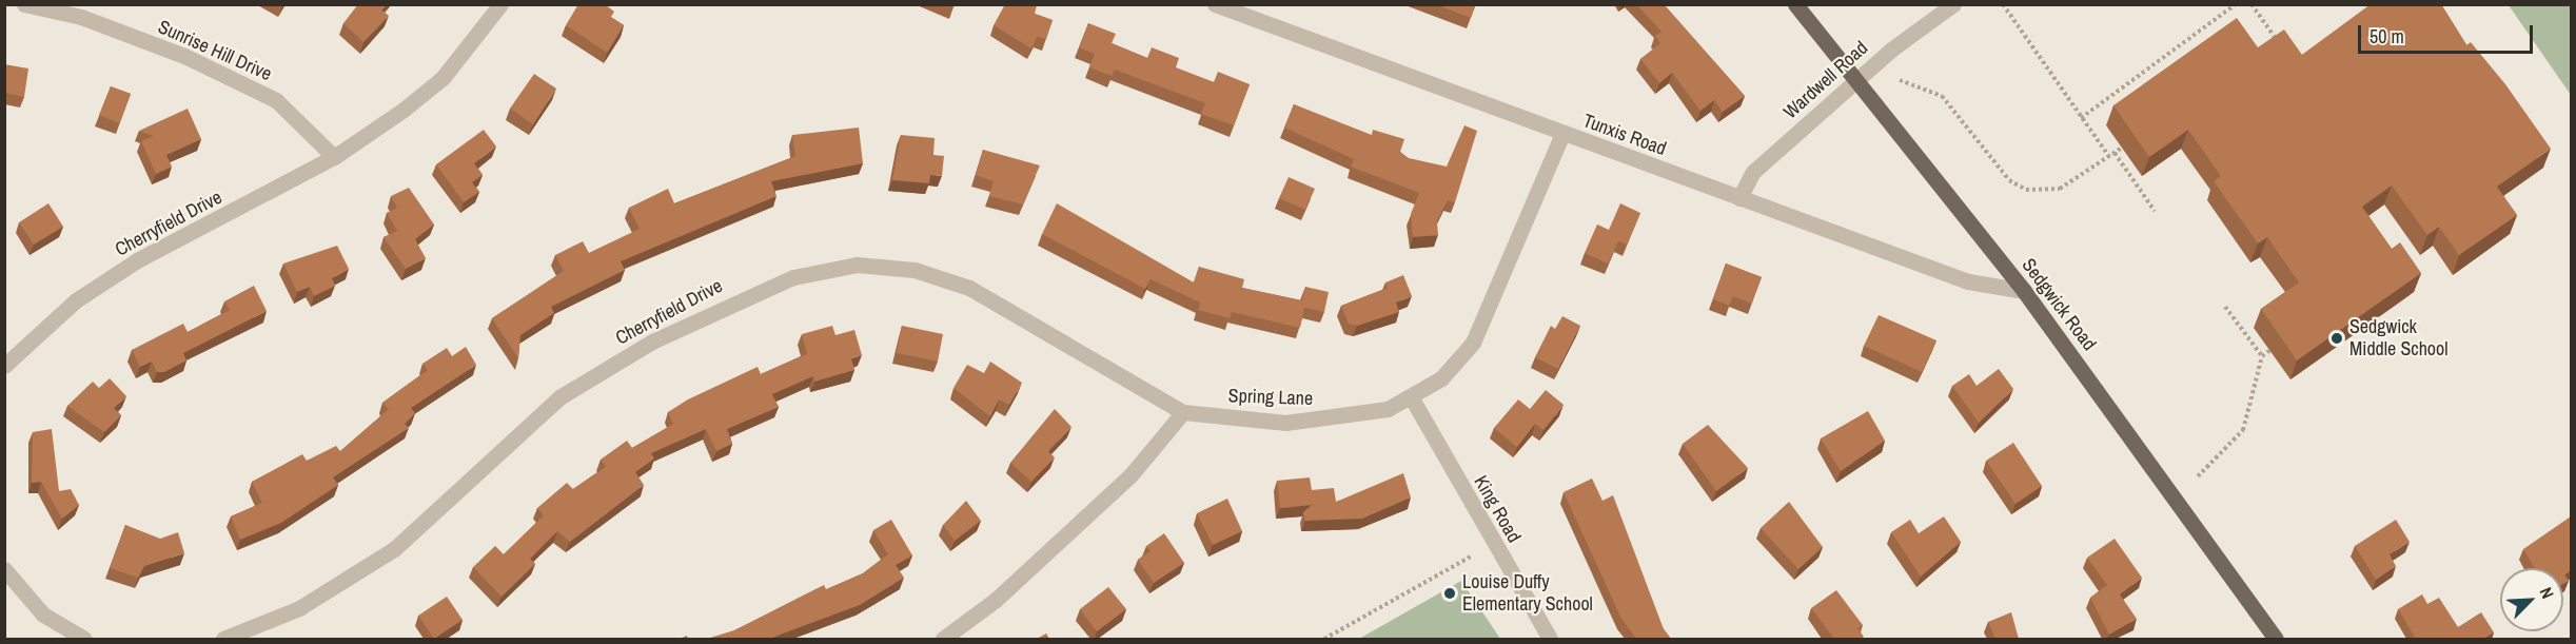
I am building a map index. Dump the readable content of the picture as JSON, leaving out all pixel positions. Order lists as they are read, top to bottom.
{
  "streets": {
    "main road": ["Sedgwick Road"],
    "street": [
      "Sunrise Hill Drive",
      "Wardwell Road",
      "Tunxis Road",
      "Cherryfield Drive",
      "Spring Lane",
      "King Road"
    ]
  },
  "crossings": [
    ["Sunrise Hill Drive", "Cherryfield Drive"],
    ["Wardwell Road", "Tunxis Road"],
    ["Wardwell Road", "Sedgwick Road"],
    ["Tunxis Road", "Sedgwick Road"],
    ["Tunxis Road", "Spring Lane"],
    ["Cherryfield Drive", "Spring Lane"],
    ["Spring Lane", "King Road"]
  ],
  "places": ["Sedgwick Middle School", "Louise Duffy Elementary School"],
  "scale_bar": "50 m",
  "north": "top right"
}
